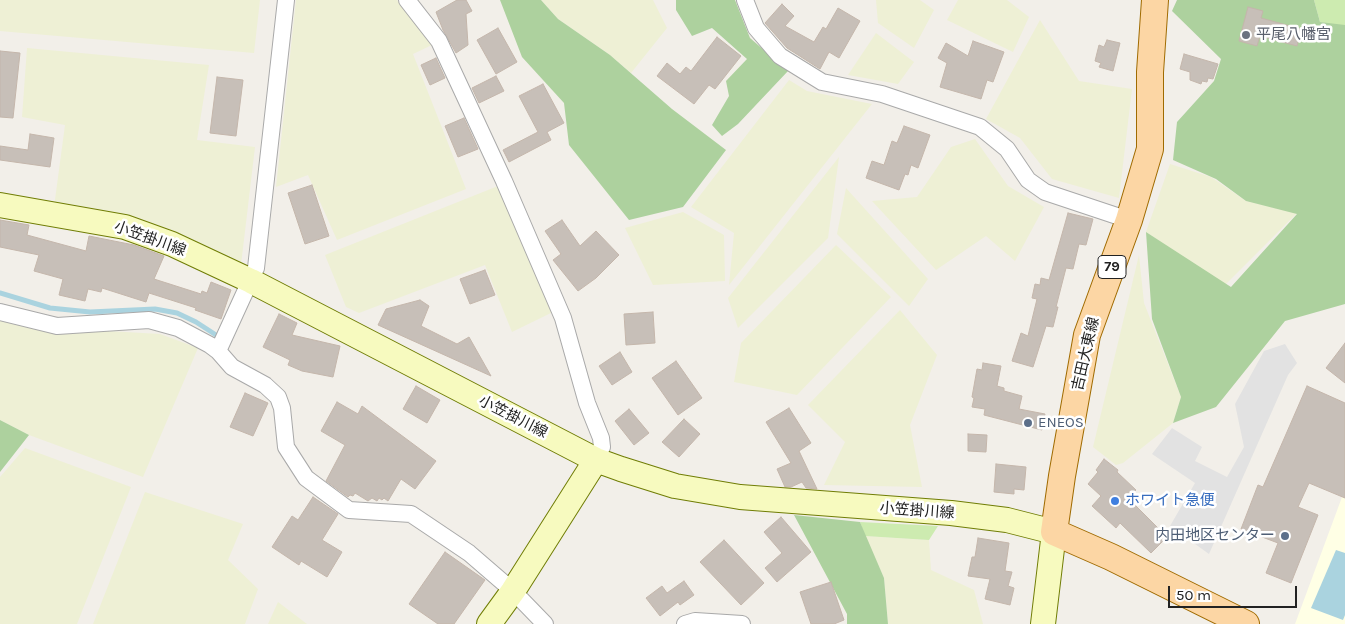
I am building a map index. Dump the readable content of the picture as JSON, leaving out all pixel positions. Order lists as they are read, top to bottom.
{
  "streets": {
    "main road": ["小笠掛川線", "79", "吉田大東線"]
  },
  "crossings": [
    ["小笠掛川線", "吉田大東線"]
  ],
  "places": [
    "平尾八幡宮",
    "ENEOS",
    "ホワイト急便",
    "内田地区センター"
  ],
  "scale_bar": "50 m"
}
